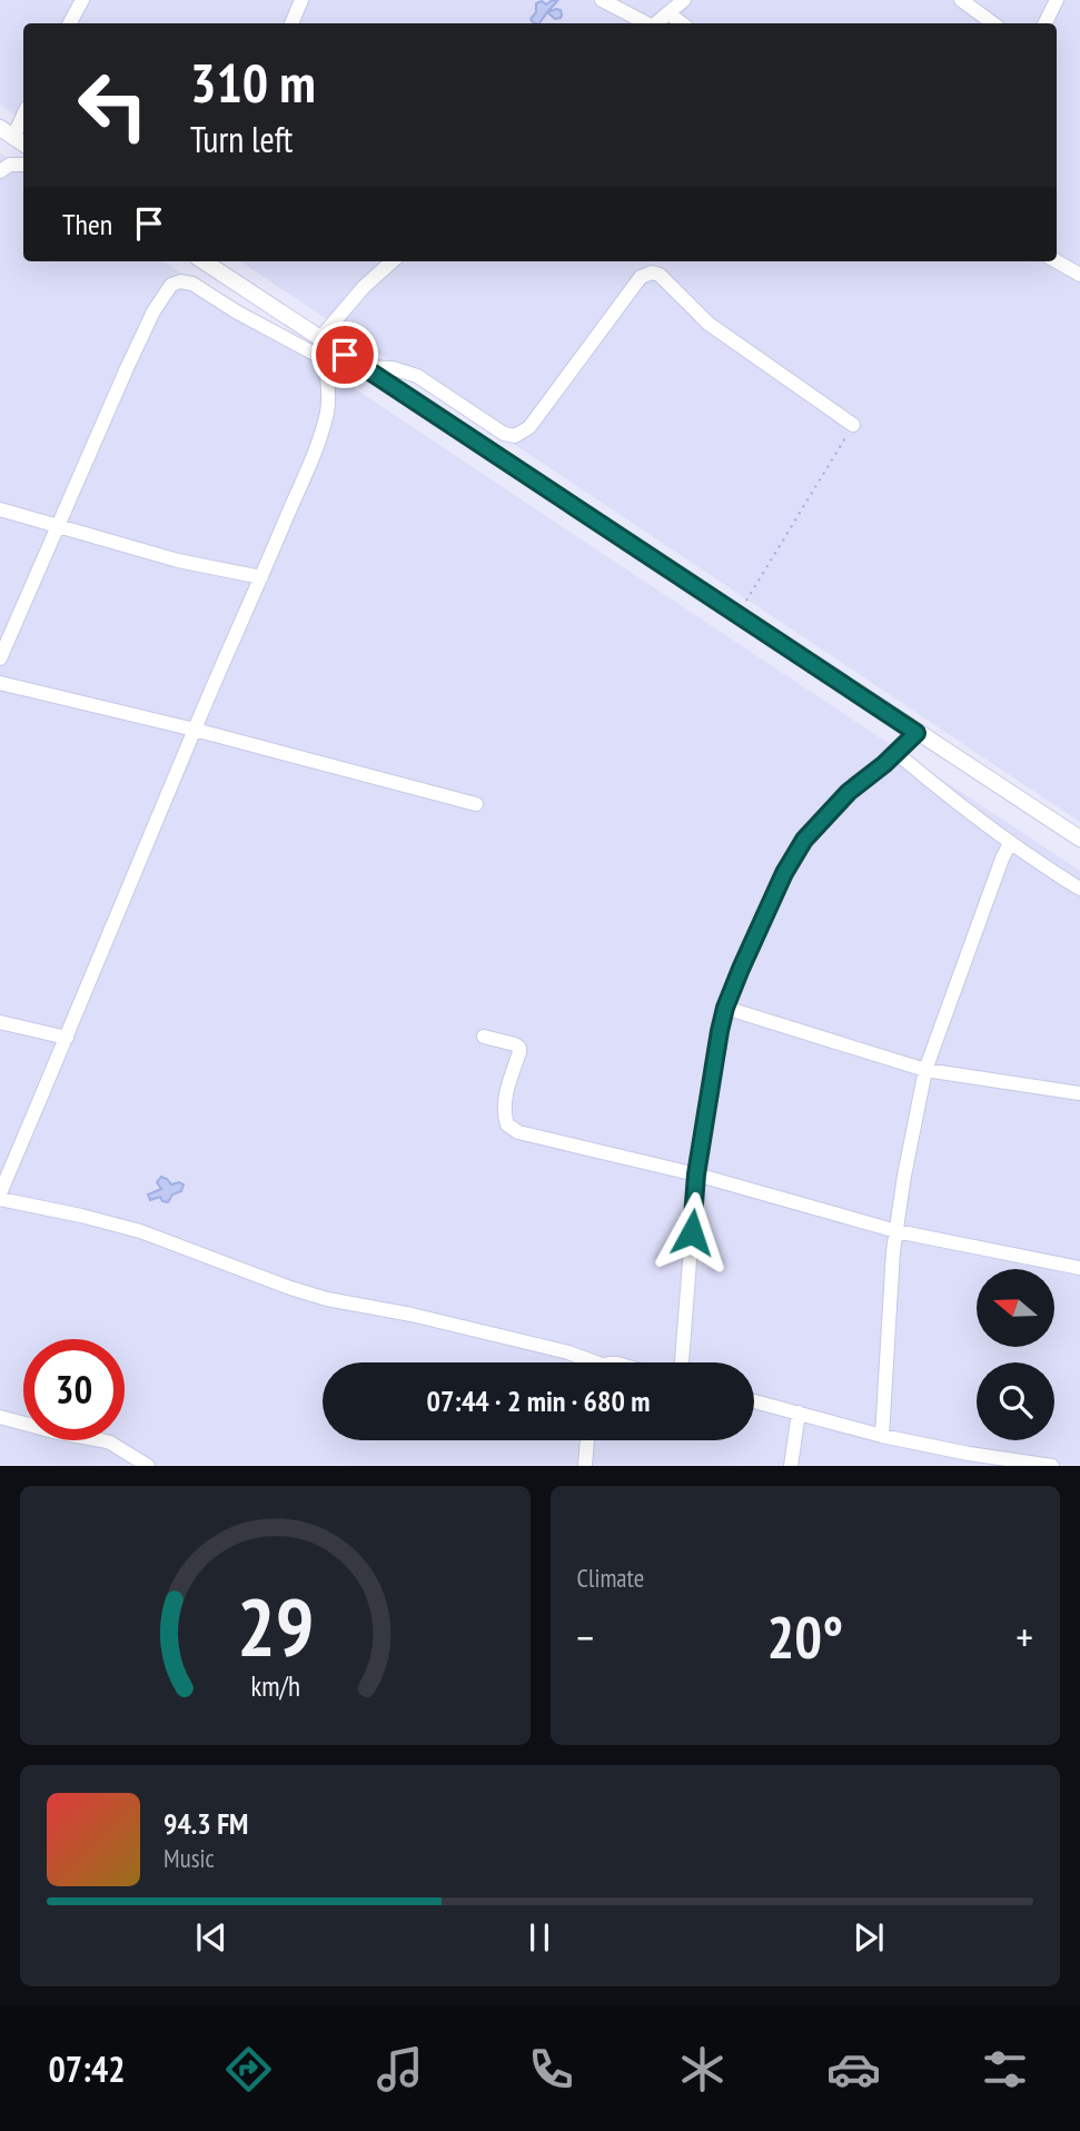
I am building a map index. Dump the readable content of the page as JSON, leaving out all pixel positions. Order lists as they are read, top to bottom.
{
  "north": "left",
  "page": {
    "turn": ["310 m", "Turn left"],
    "then": "Then",
    "limit": "30",
    "trip": "07:44 · 2 min · 680 m",
    "tile": "Climate",
    "heat": ["−", "20°", "+"],
    "song": ["94.3 FM", "Music"],
    "tabs": "07:42",
    "gauge": ["29", "km/h"]
  }
}
